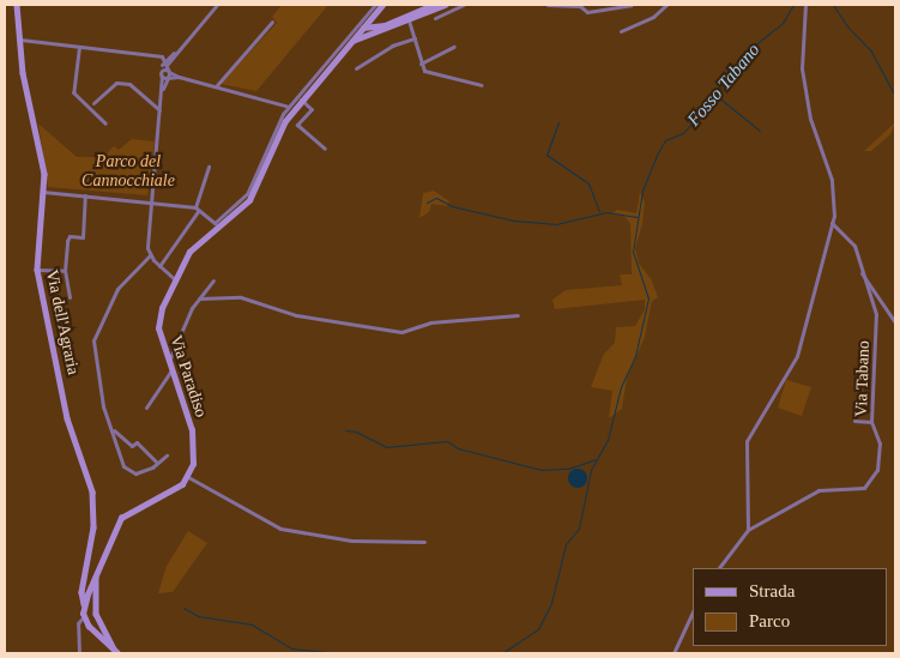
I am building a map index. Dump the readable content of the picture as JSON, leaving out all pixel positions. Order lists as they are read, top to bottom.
{
  "streets": {
    "main road": ["Via dell'Agraria", "Via Paradiso"],
    "street": ["Via Tabano"]
  },
  "water": ["Fosso Tabano"],
  "parks": ["Parco del Cannocchiale"],
  "legend": ["Strada", "Parco"]
}
